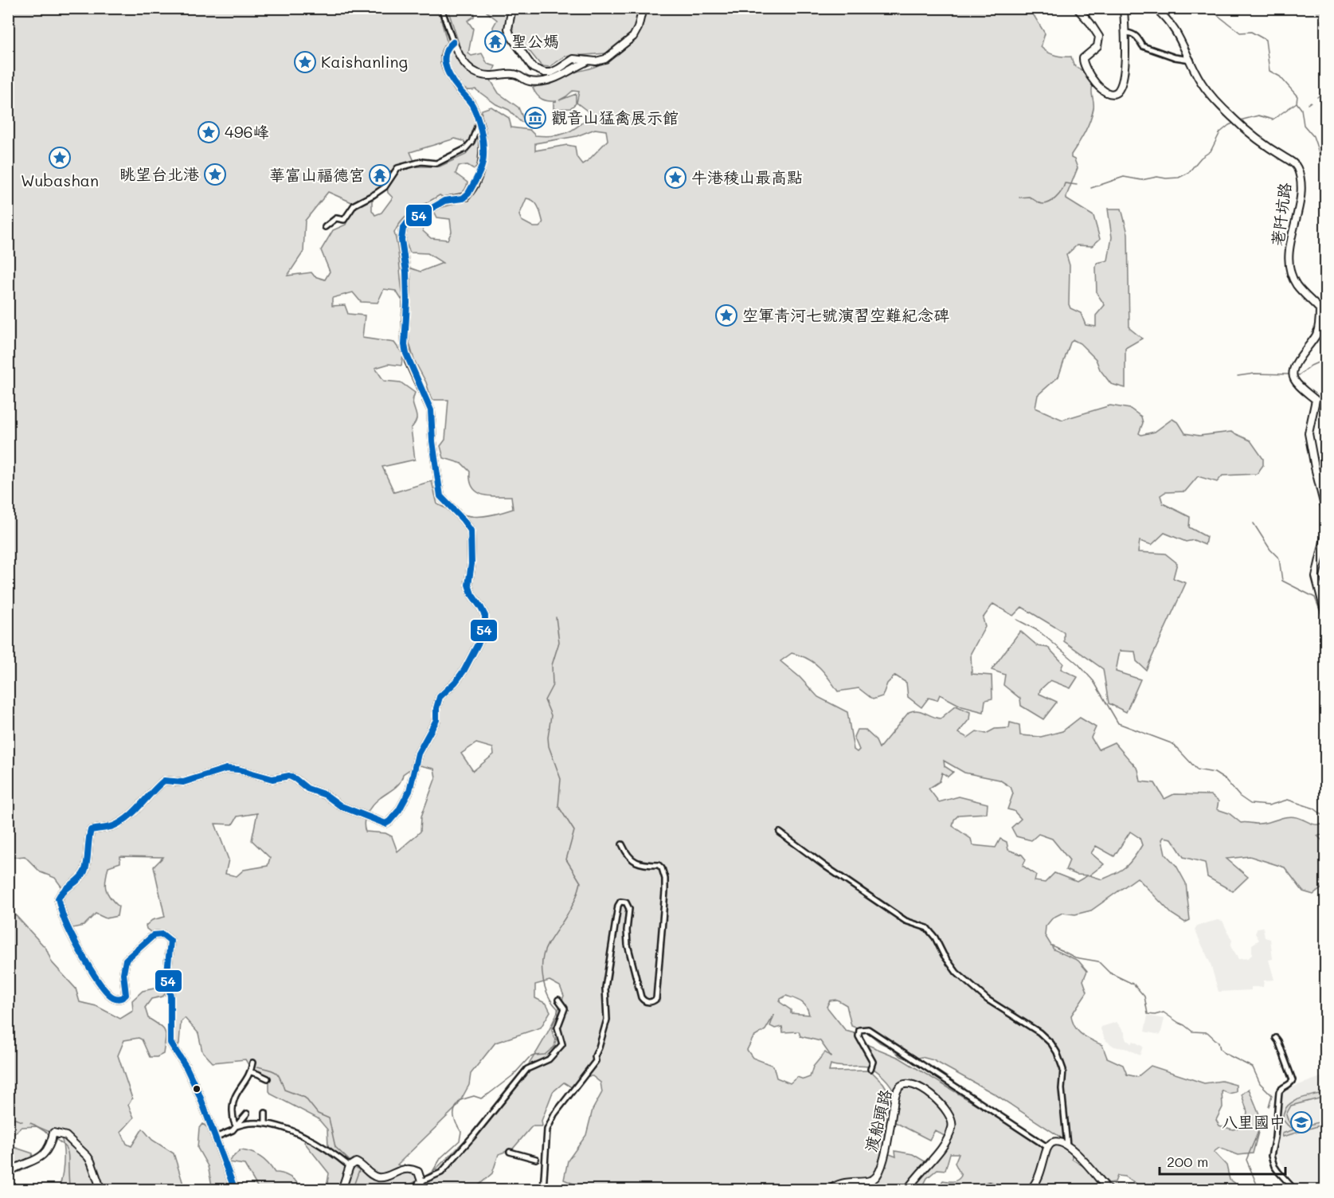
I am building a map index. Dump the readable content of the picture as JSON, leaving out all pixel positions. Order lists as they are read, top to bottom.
{
  "streets": {
    "street": ["荖阡坑路", "渡船頭路"]
  },
  "places": {
    "temple": ["聖公媽", "華富山福德宮"],
    "place": [
      "Kaishanling",
      "496峰",
      "Wubashan",
      "眺望台北港",
      "牛港稜山最高點",
      "空軍青河七號演習空難紀念碑"
    ],
    "museum": ["觀音山猛禽展示館"],
    "school or university": ["八里國中"]
  },
  "lines": ["transit line 54"],
  "scale_bar": "200 m"
}
